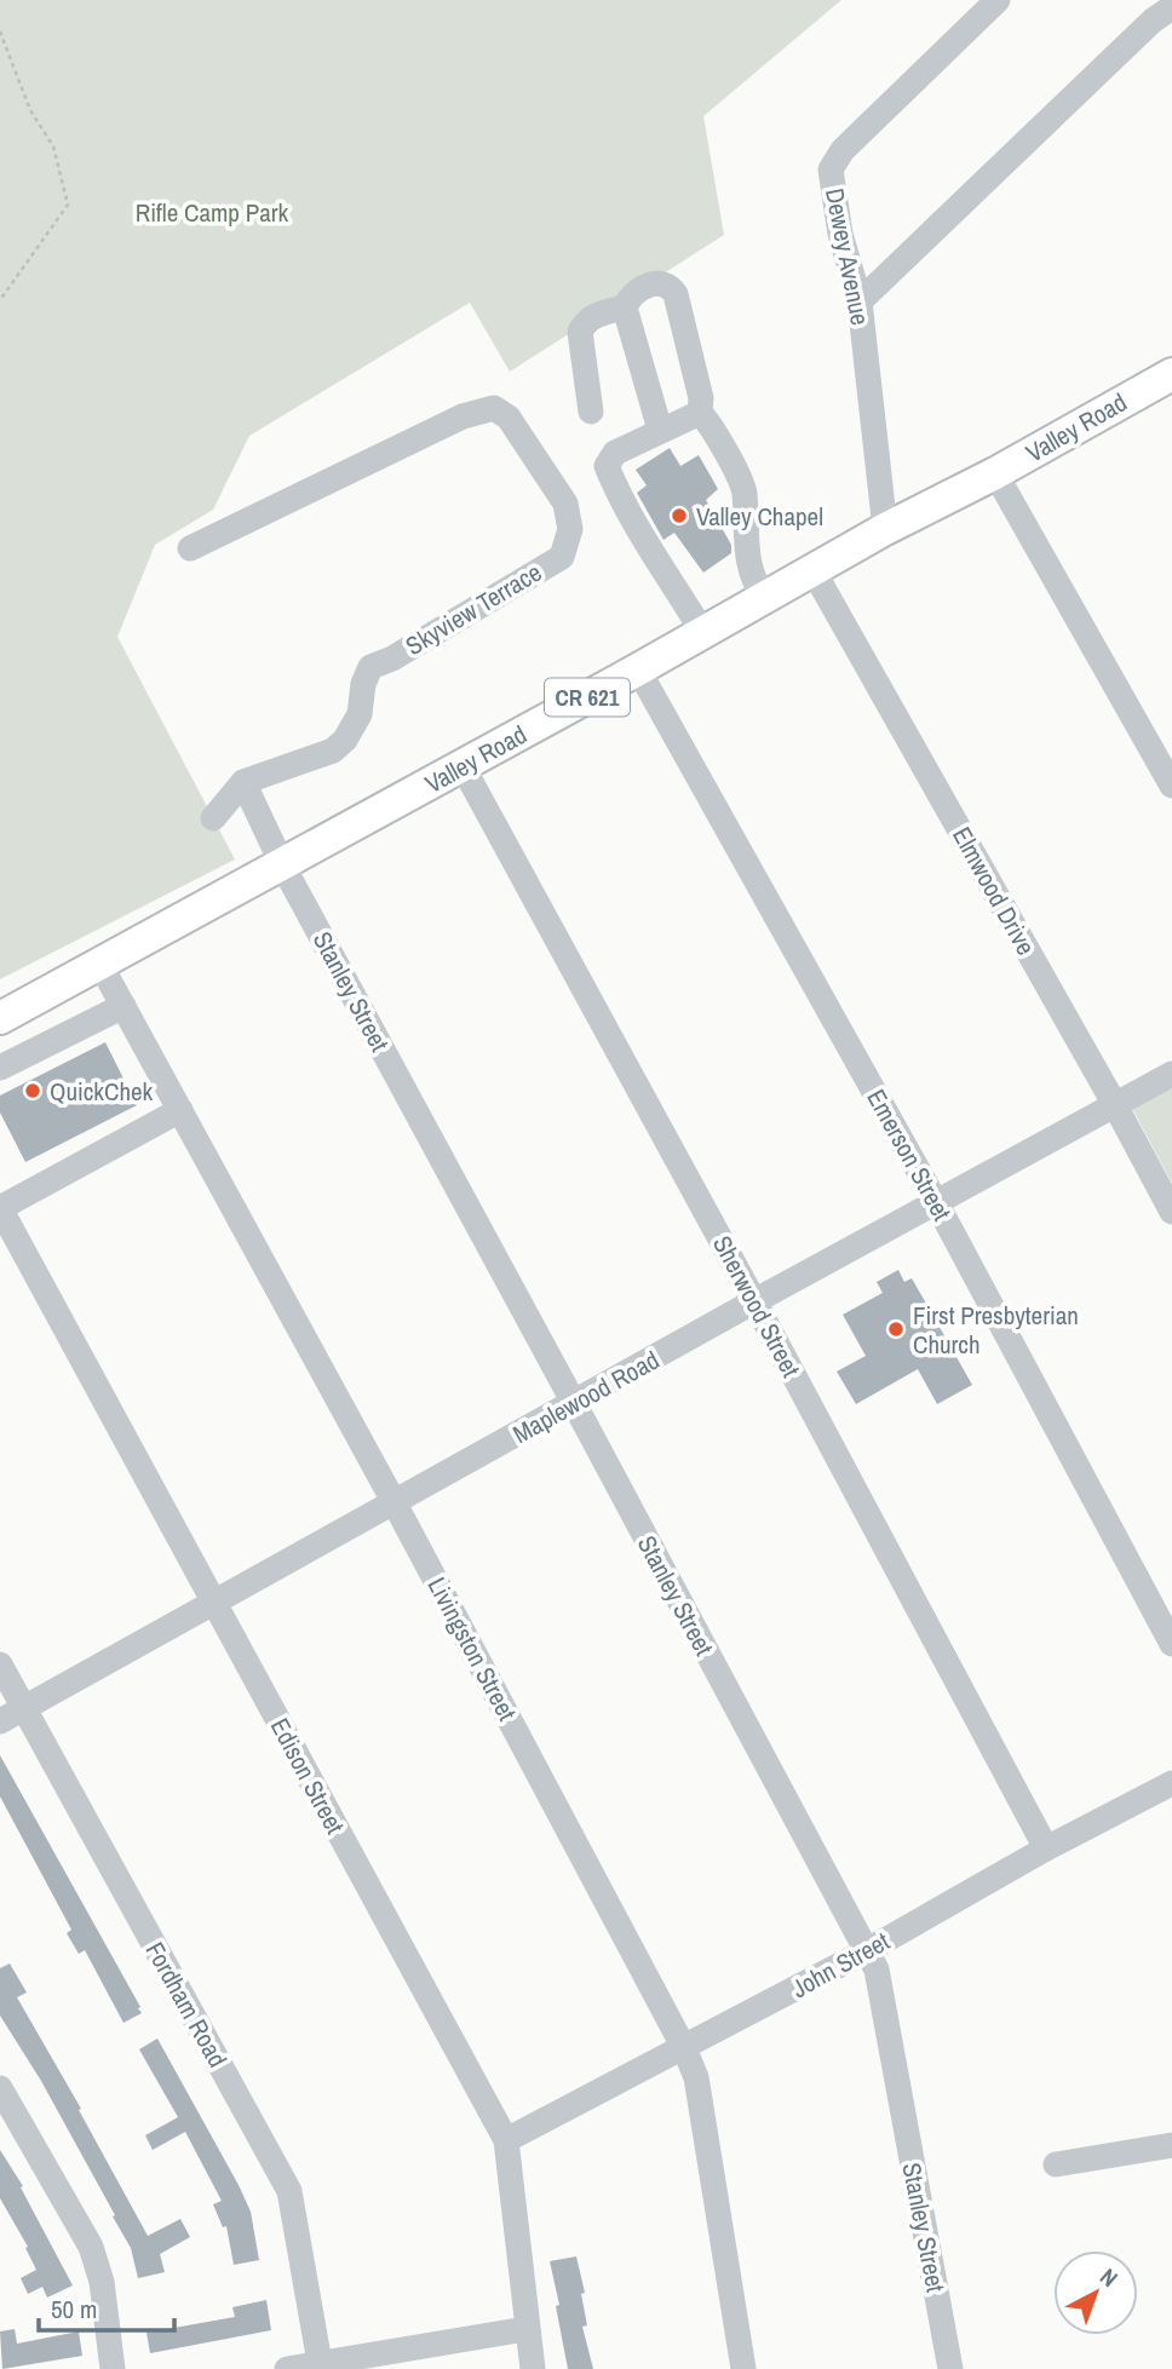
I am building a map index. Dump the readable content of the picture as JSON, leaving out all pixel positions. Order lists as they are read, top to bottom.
{
  "streets": {
    "main road": ["Valley Road", "CR 621"],
    "street": [
      "Dewey Avenue",
      "Skyview Terrace",
      "Elmwood Drive",
      "Stanley Street",
      "Emerson Street",
      "Sherwood Street",
      "Maplewood Road",
      "Livingston Street",
      "Edison Street",
      "John Street",
      "Fordham Road"
    ]
  },
  "crossings": [
    ["Dewey Avenue", "Valley Road"],
    ["Valley Road", "Elmwood Drive"],
    ["Valley Road", "Stanley Street"],
    ["Valley Road", "Emerson Street"],
    ["Valley Road", "Sherwood Street"],
    ["Valley Road", "Livingston Street"],
    ["Elmwood Drive", "Maplewood Road"],
    ["Stanley Street", "Maplewood Road"],
    ["Stanley Street", "John Street"],
    ["Emerson Street", "Maplewood Road"],
    ["Sherwood Street", "Maplewood Road"],
    ["Sherwood Street", "John Street"],
    ["Maplewood Road", "Livingston Street"],
    ["Maplewood Road", "Edison Street"],
    ["Maplewood Road", "Fordham Road"],
    ["Livingston Street", "John Street"],
    ["Edison Street", "John Street"]
  ],
  "parks": ["Rifle Camp Park"],
  "places": ["Valley Chapel", "QuickChek", "First Presbyterian Church"],
  "scale_bar": "50 m",
  "north": "top right"
}
